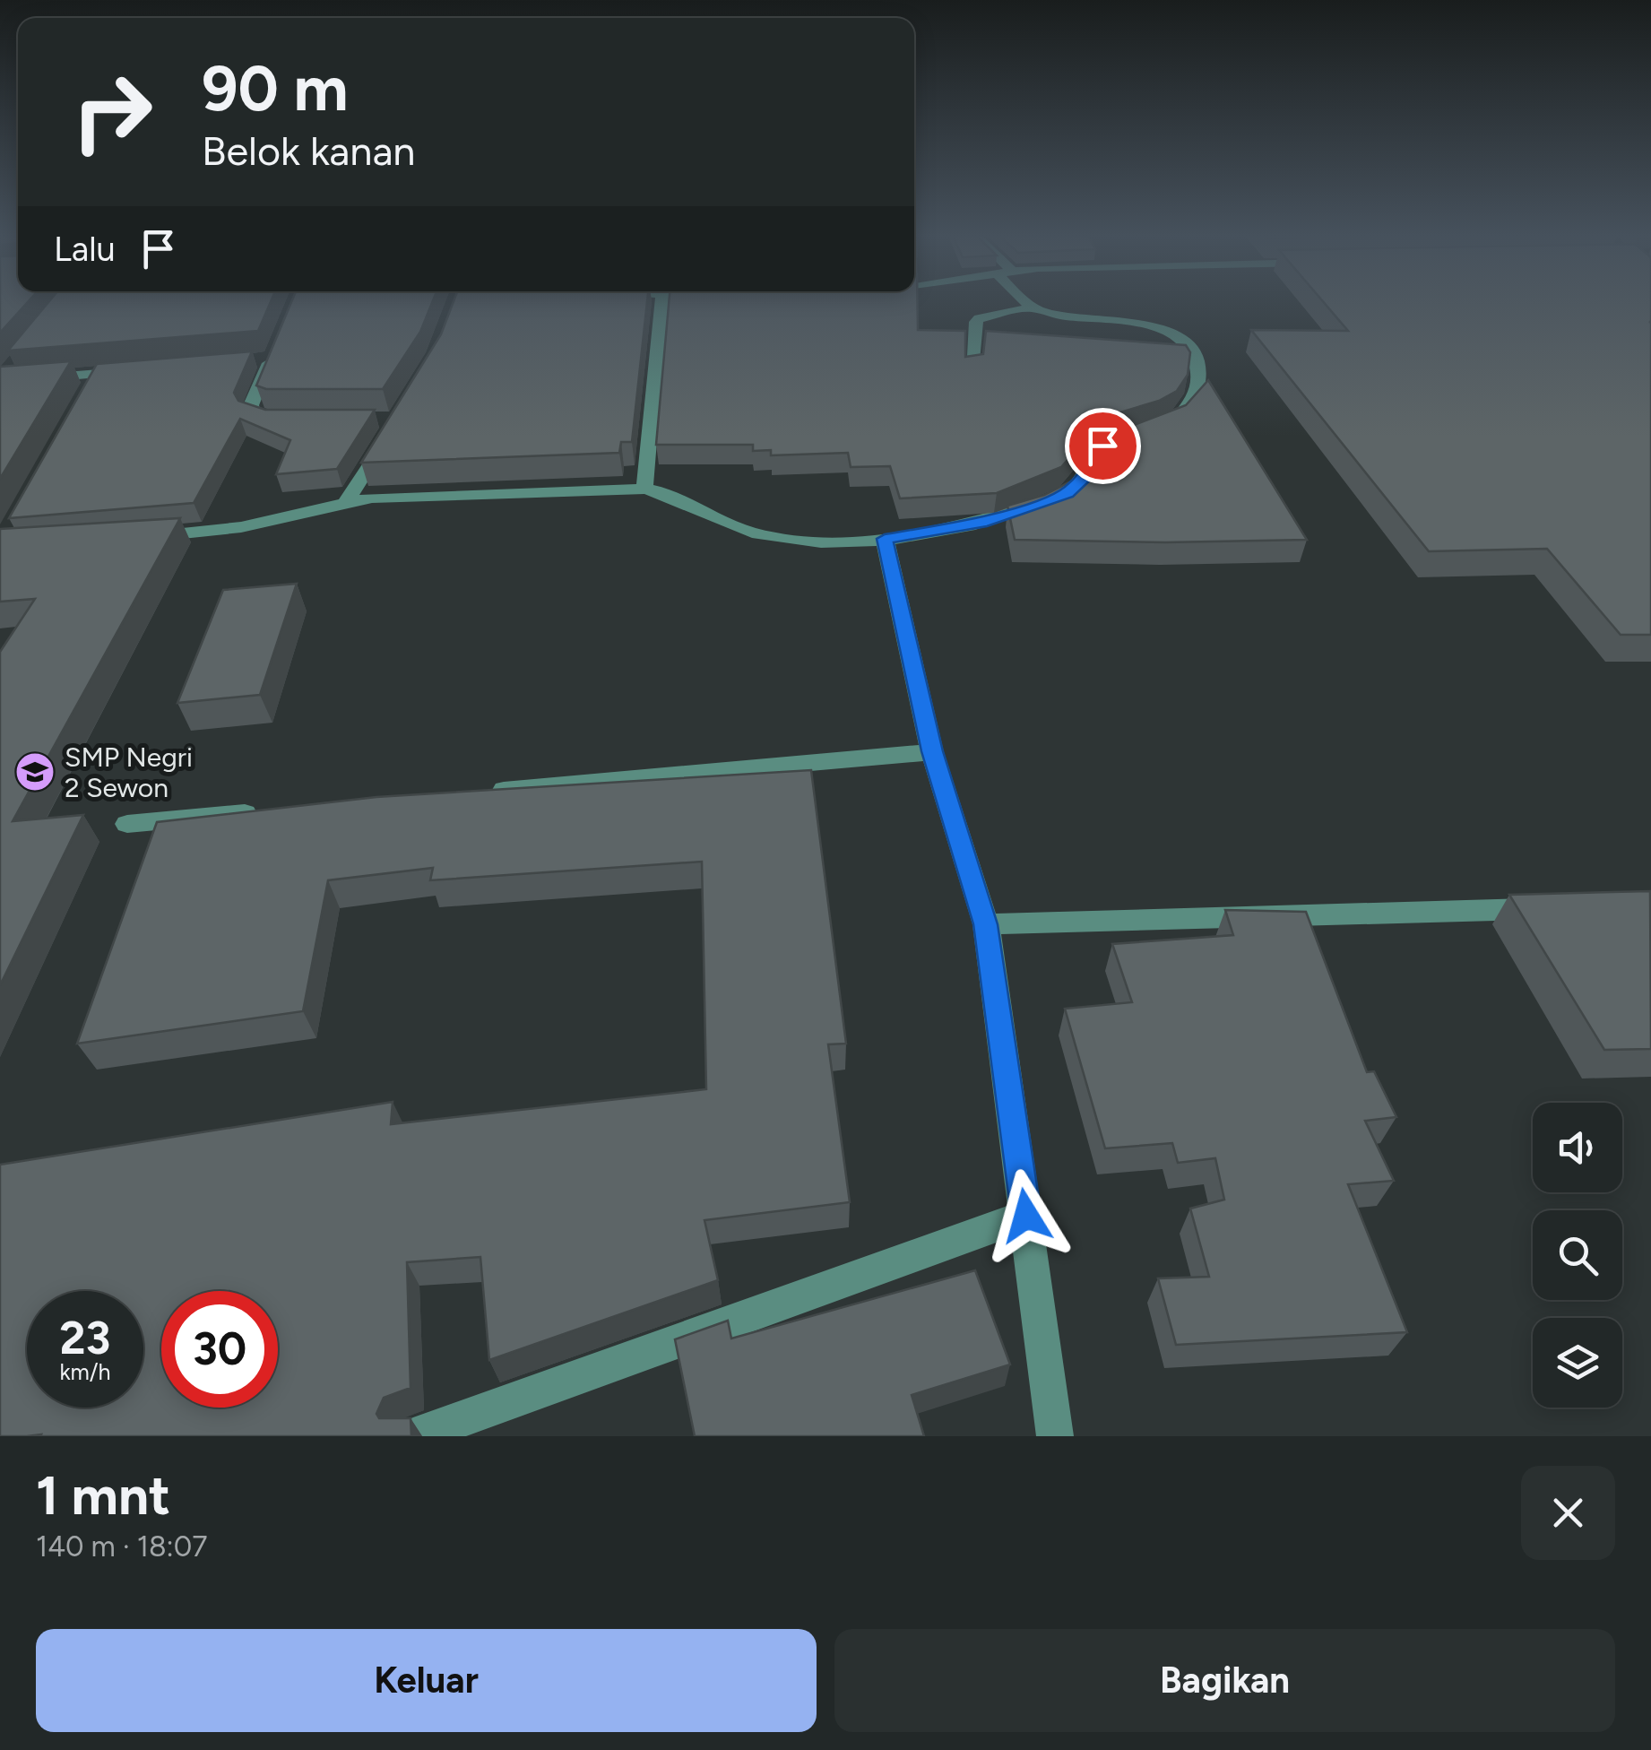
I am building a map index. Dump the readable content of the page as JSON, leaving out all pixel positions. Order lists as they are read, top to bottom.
{
  "places": {
    "school or university": ["SMP Negri 2 Sewon"]
  },
  "page": {
    "turn": ["90 m", "Belok kanan"],
    "then": "Lalu",
    "speed": "23 km/h",
    "limit": "30",
    "heading": ["1 mnt", "140 m · 18:07"],
    "buttons": ["Keluar", "Bagikan"]
  }
}
